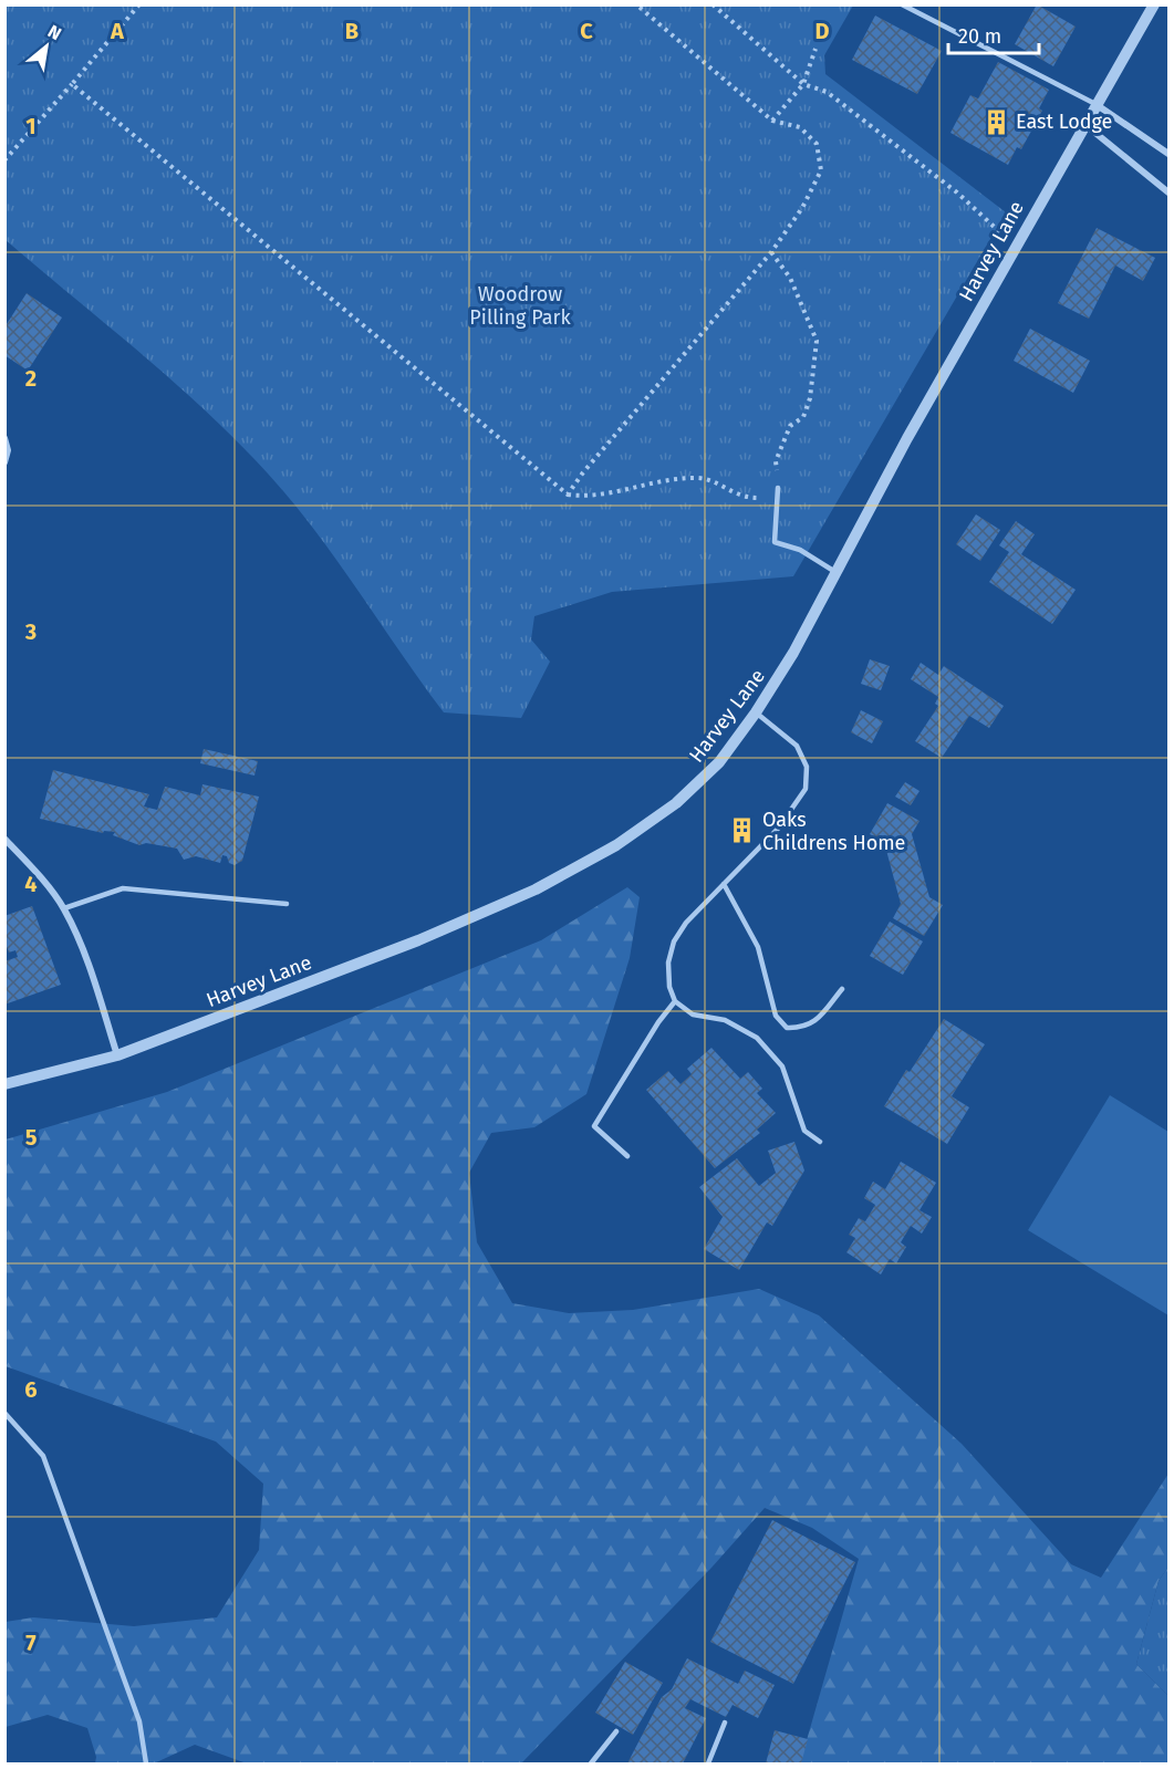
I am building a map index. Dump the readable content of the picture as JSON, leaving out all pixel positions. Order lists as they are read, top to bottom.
{
  "streets": {
    "street": ["Harvey Lane"]
  },
  "parks": ["Woodrow Pilling Park"],
  "places": {
    "building": ["East Lodge", "Oaks Childrens Home"]
  },
  "scale_bar": "20 m",
  "north": "top right",
  "grid": {
    "columns": [
      "A",
      "B",
      "C",
      "D"
    ],
    "rows": [
      "1",
      "2",
      "3",
      "4",
      "5",
      "6",
      "7"
    ]
  }
}
